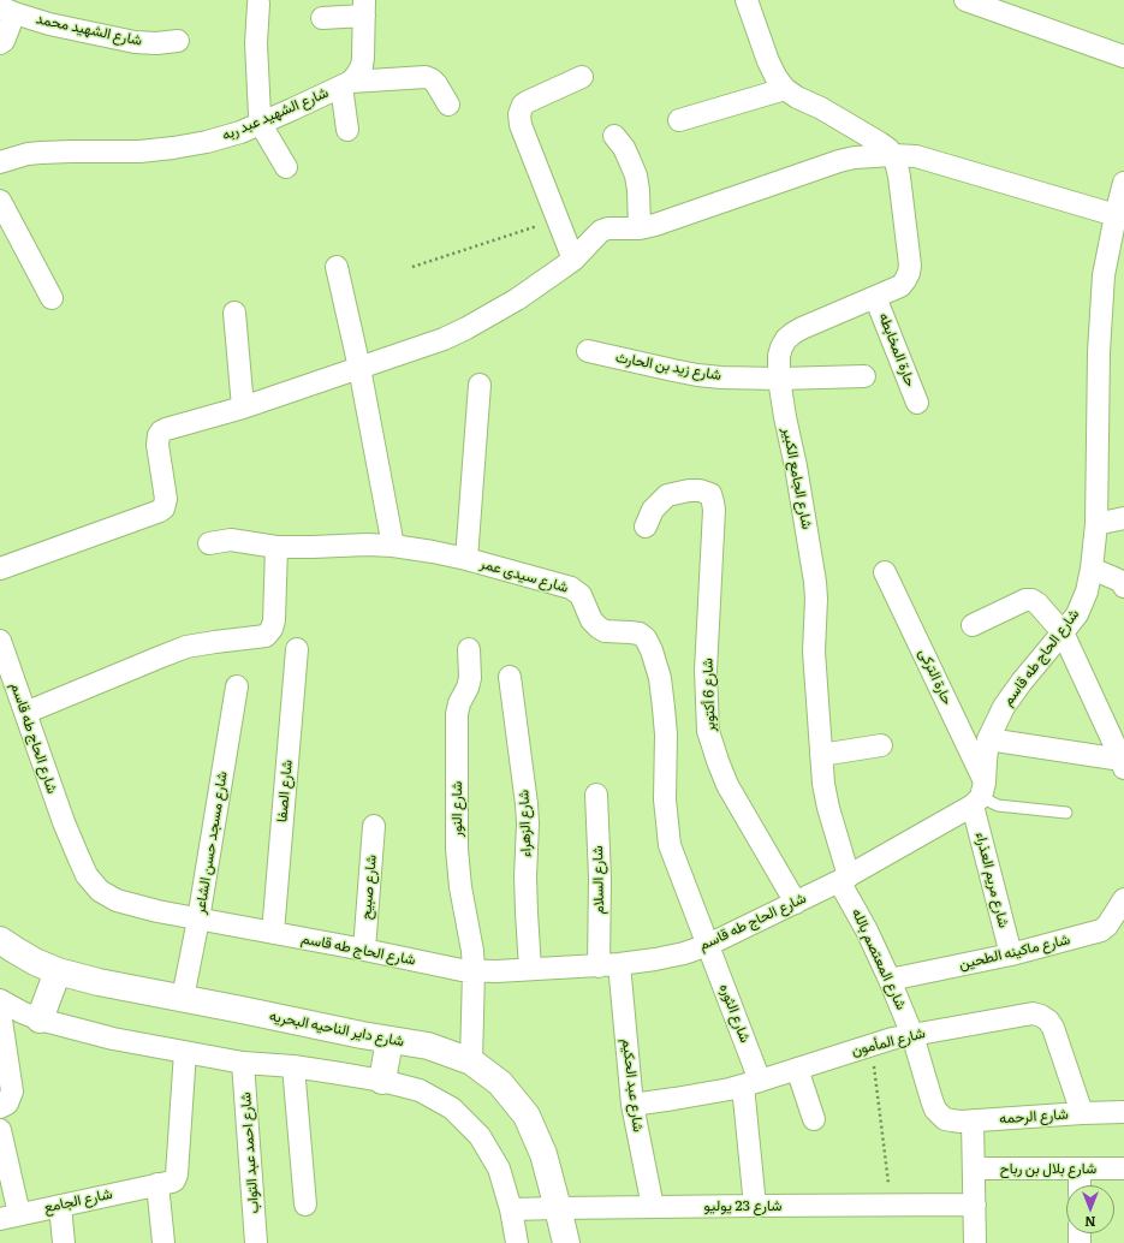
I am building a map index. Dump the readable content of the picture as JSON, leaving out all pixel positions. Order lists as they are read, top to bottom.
{
  "streets": {
    "street": [
      "شارع الشهيد محمد",
      "شارع الشهيد عبد ربه",
      "حارة المخابطه",
      "شارع زيد بن الحارث",
      "شارع الجامع الكبير",
      "شارع سيدى عمر",
      "شارع الحاج طه قاسم",
      "حارة التركى",
      "شارع 6 أكتوبر",
      "شارع الصفا",
      "شارع النور",
      "شارع الزهراء",
      "شارع مسجد حسن الشاعر",
      "شارع السلام",
      "شارع مريم العذراء",
      "شارع صبيح",
      "شارع ماكينه الطحين",
      "شارع المعتصم بالله",
      "شارع الثوره",
      "شارع داير الناحيه البحريه",
      "شارع المأمون",
      "شارع عبد الحكيم",
      "شارع الرحمه",
      "شارع احمد عبد التواب",
      "شارع بلال بن رباح",
      "شارع الجامع",
      "شارع 23 يوليو"
    ]
  },
  "crossings": [
    ["حارة المخابطه", "شارع الجامع الكبير"],
    ["شارع زيد بن الحارث", "شارع الجامع الكبير"],
    ["شارع الجامع الكبير", "شارع الحاج طه قاسم"],
    ["شارع الجامع الكبير", "شارع المعتصم بالله"],
    ["شارع سيدى عمر", "شارع الحاج طه قاسم"],
    ["شارع سيدى عمر", "شارع الثوره"],
    ["شارع الحاج طه قاسم", "حارة التركى"],
    ["شارع الحاج طه قاسم", "شارع 6 أكتوبر"],
    ["شارع الحاج طه قاسم", "شارع الصفا"],
    ["شارع الحاج طه قاسم", "شارع النور"],
    ["شارع الحاج طه قاسم", "شارع الزهراء"],
    ["شارع الحاج طه قاسم", "شارع مسجد حسن الشاعر"],
    ["شارع الحاج طه قاسم", "شارع السلام"],
    ["شارع الحاج طه قاسم", "شارع مريم العذراء"],
    ["شارع الحاج طه قاسم", "شارع صبيح"],
    ["شارع الحاج طه قاسم", "شارع المعتصم بالله"],
    ["شارع الحاج طه قاسم", "شارع الثوره"],
    ["شارع الحاج طه قاسم", "شارع عبد الحكيم"],
    ["حارة التركى", "شارع مريم العذراء"],
    ["شارع النور", "شارع داير الناحيه البحريه"],
    ["شارع مسجد حسن الشاعر", "شارع داير الناحيه البحريه"],
    ["شارع السلام", "شارع عبد الحكيم"],
    ["شارع مريم العذراء", "شارع ماكينه الطحين"],
    ["شارع ماكينه الطحين", "شارع المعتصم بالله"],
    ["شارع المعتصم بالله", "شارع المأمون"],
    ["شارع المعتصم بالله", "شارع الرحمه"],
    ["شارع الثوره", "شارع المأمون"],
    ["شارع الثوره", "شارع 23 يوليو"],
    ["شارع داير الناحيه البحريه", "شارع 23 يوليو"],
    ["شارع المأمون", "شارع عبد الحكيم"],
    ["شارع المأمون", "شارع الرحمه"],
    ["شارع عبد الحكيم", "شارع 23 يوليو"]
  ],
  "north": "bottom"
}
